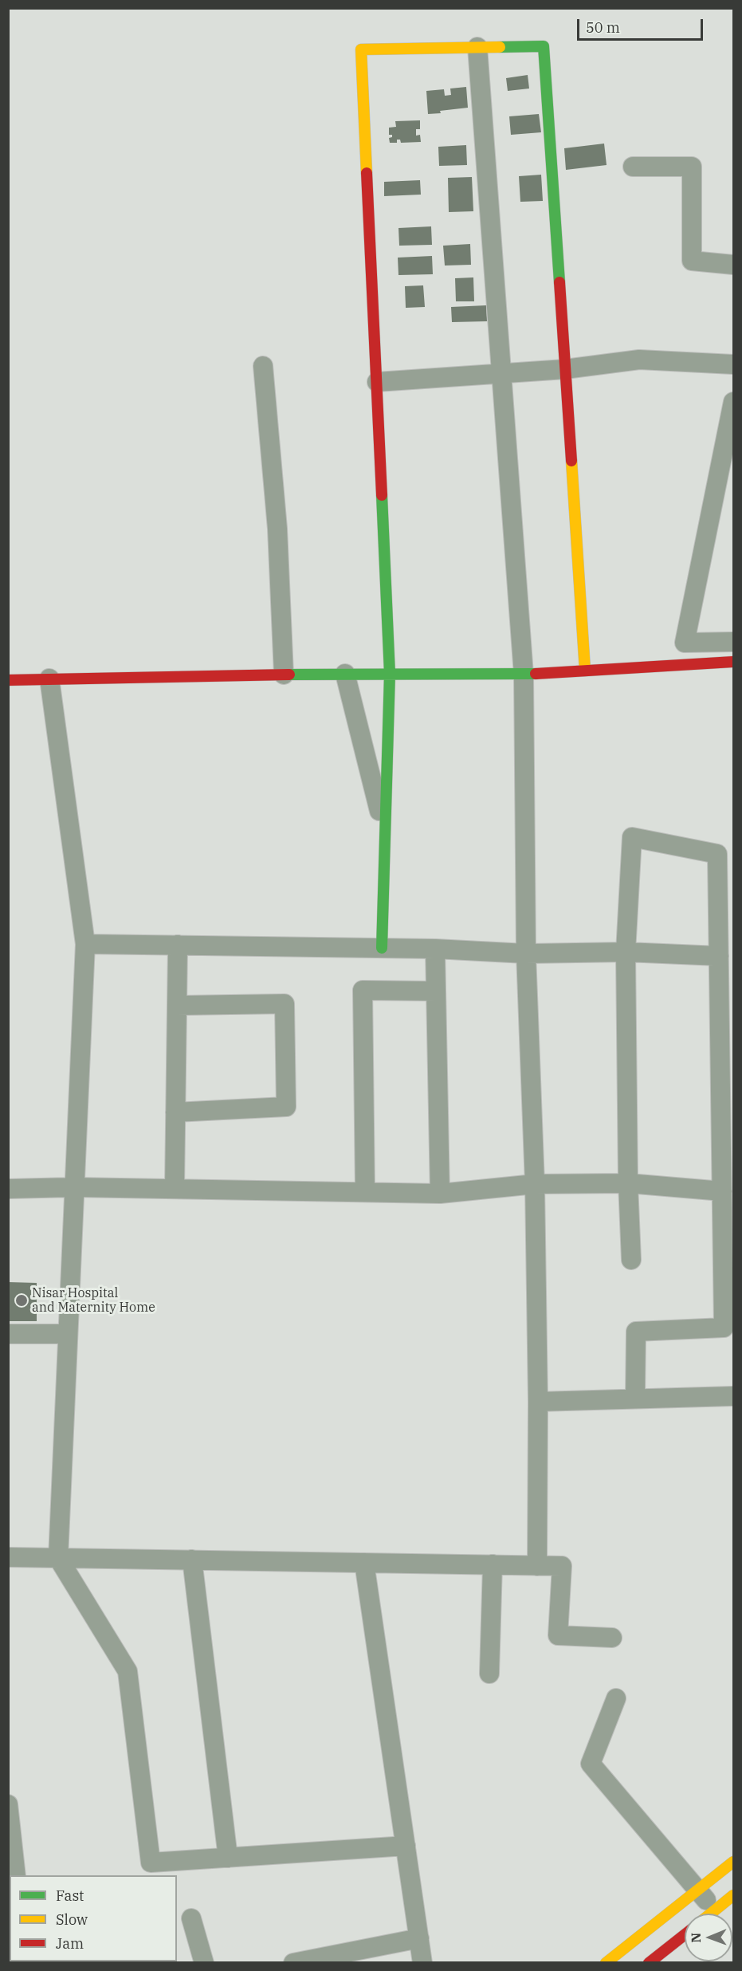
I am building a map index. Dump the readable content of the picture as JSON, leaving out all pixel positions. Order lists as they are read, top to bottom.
{
  "places": ["Nisar Hospital and Maternity Home"],
  "legend": ["Fast", "Slow", "Jam"],
  "scale_bar": "50 m",
  "north": "left"
}
